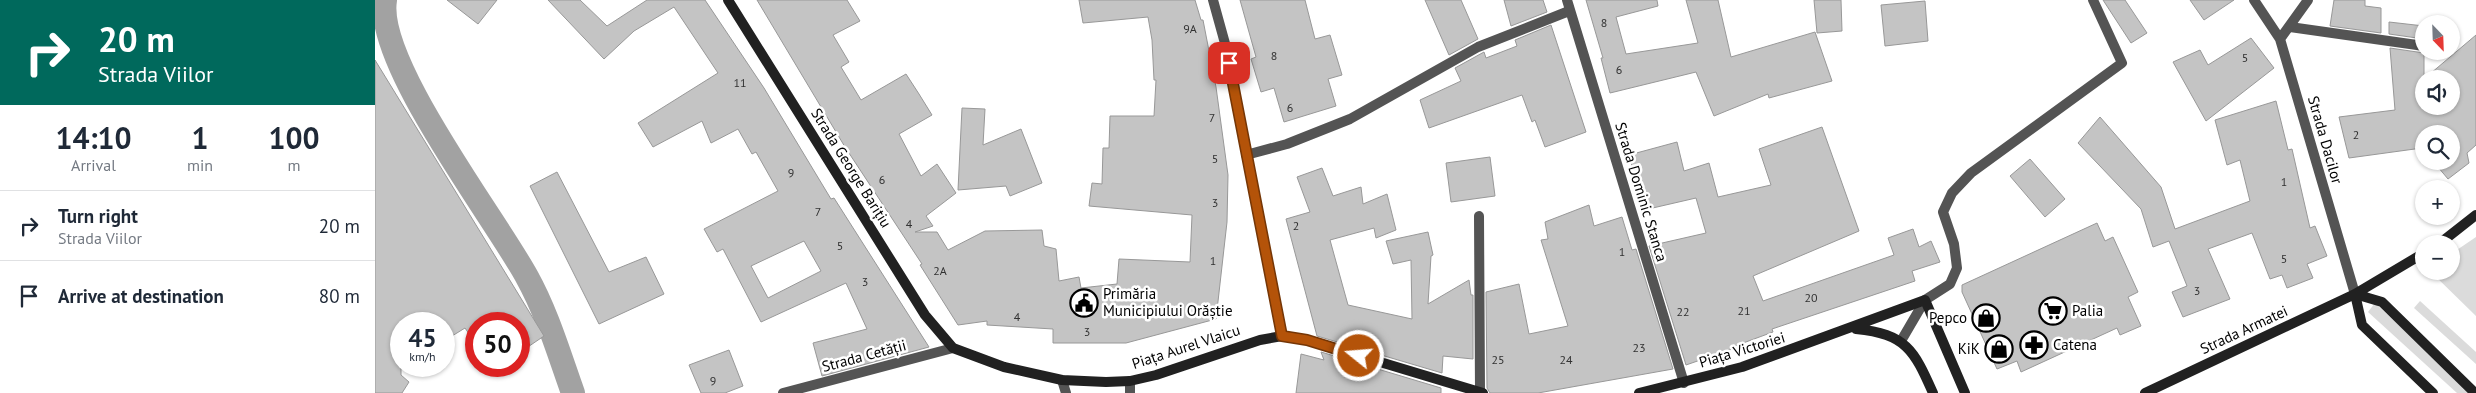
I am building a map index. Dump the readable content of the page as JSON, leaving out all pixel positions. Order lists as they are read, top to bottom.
{
  "streets": {
    "main road": [
      "Strada George Barițiu",
      "Strada Armatei",
      "Piața Aurel Vlaicu",
      "Piața Victoriei"
    ],
    "street": ["Strada Dacilor", "Strada Dominic Stanca", "Strada Cetății"]
  },
  "crossings": [
    ["Strada Dacilor", "Strada Armatei"],
    ["Strada George Barițiu", "Piața Aurel Vlaicu"],
    ["Strada George Barițiu", "Strada Cetății"],
    ["Strada Dominic Stanca", "Piața Victoriei"],
    ["Piața Aurel Vlaicu", "Strada Cetății"]
  ],
  "places": {
    "public building": ["Primăria Municipiului Orăștie"],
    "supermarket": ["Palia"],
    "shop": ["Pepco", "KiK"],
    "pharmacy": ["Catena"]
  },
  "house_numbers": [
    "8",
    "9A",
    "8",
    "5",
    "6",
    "11",
    "6",
    "7",
    "2",
    "5",
    "9",
    "6",
    "1",
    "3",
    "7",
    "4",
    "2",
    "5",
    "1",
    "5",
    "1",
    "2A",
    "3",
    "3",
    "20",
    "21",
    "22",
    "4",
    "3",
    "23",
    "25",
    "24",
    "9"
  ],
  "north": "bottom right",
  "page": {
    "turn": ["20 m", "Strada Viilor"],
    "map_buttons": ["+", "−"],
    "eta": [
      "14:10",
      "Arrival",
      "1",
      "min",
      "100",
      "m"
    ],
    "list": [
      {
        "name": "Turn right",
        "note": "Strada Viilor",
        "value": "20 m"
      },
      {
        "name": "Arrive at destination",
        "value": "80 m"
      }
    ],
    "speed": "45 km/h",
    "limit": "50"
  }
}
